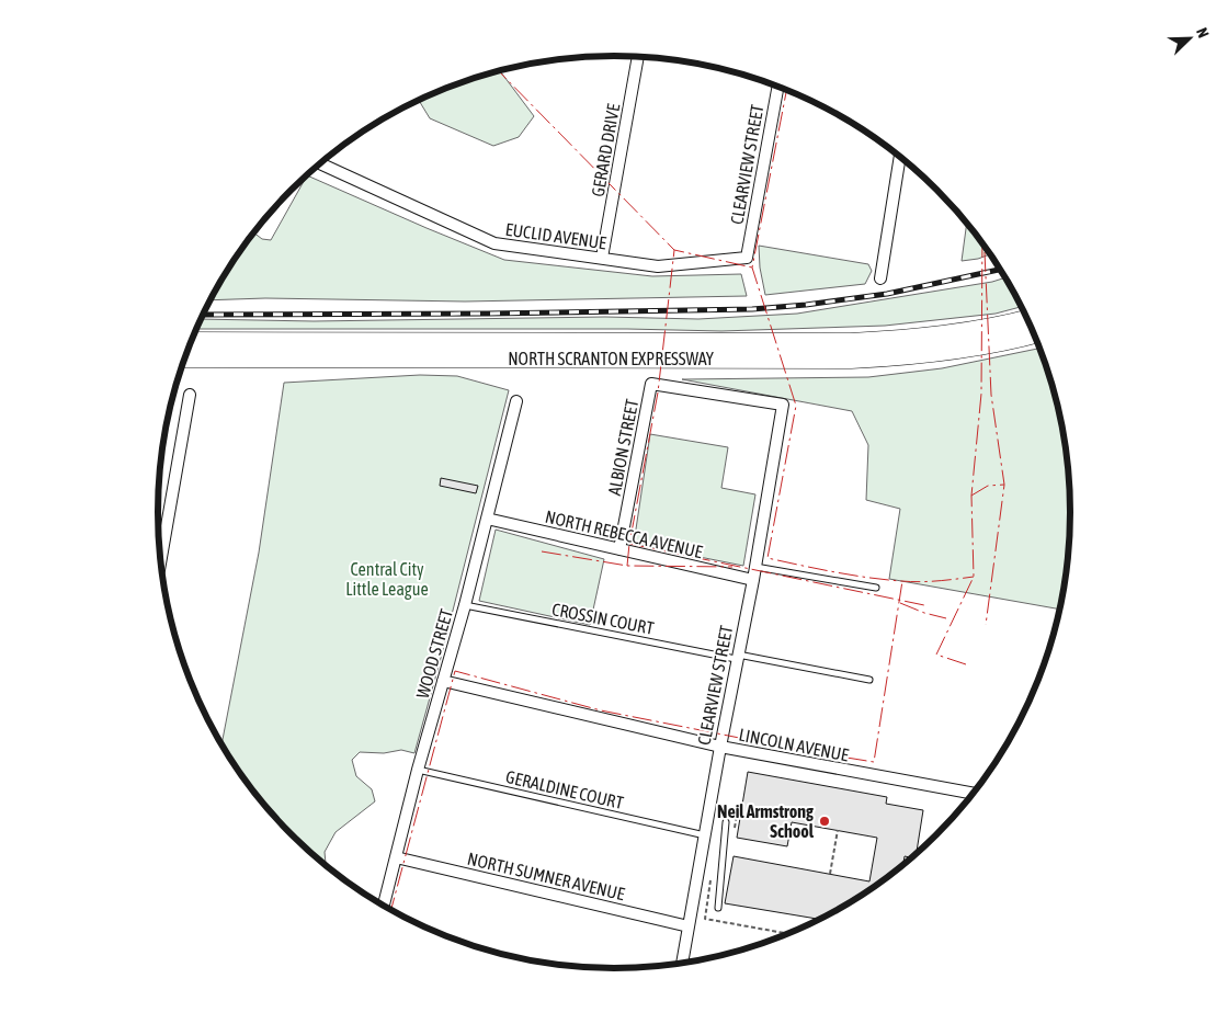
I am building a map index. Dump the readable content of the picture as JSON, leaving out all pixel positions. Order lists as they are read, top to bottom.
{
  "streets": {
    "highway": ["NORTH SCRANTON EXPRESSWAY"],
    "street": [
      "GERARD DRIVE",
      "CLEARVIEW STREET",
      "EUCLID AVENUE",
      "ALBION STREET",
      "NORTH REBECCA AVENUE",
      "WOOD STREET",
      "LINCOLN AVENUE",
      "NORTH SUMNER AVENUE"
    ],
    "lane": ["CROSSIN COURT", "GERALDINE COURT"]
  },
  "crossings": [
    ["GERARD DRIVE", "EUCLID AVENUE"],
    ["CLEARVIEW STREET", "EUCLID AVENUE"],
    ["CLEARVIEW STREET", "ALBION STREET"],
    ["CLEARVIEW STREET", "NORTH REBECCA AVENUE"],
    ["CLEARVIEW STREET", "CROSSIN COURT"],
    ["CLEARVIEW STREET", "LINCOLN AVENUE"],
    ["CLEARVIEW STREET", "GERALDINE COURT"],
    ["CLEARVIEW STREET", "NORTH SUMNER AVENUE"],
    ["ALBION STREET", "NORTH REBECCA AVENUE"],
    ["NORTH REBECCA AVENUE", "WOOD STREET"],
    ["CROSSIN COURT", "WOOD STREET"],
    ["WOOD STREET", "LINCOLN AVENUE"],
    ["WOOD STREET", "GERALDINE COURT"],
    ["WOOD STREET", "NORTH SUMNER AVENUE"]
  ],
  "parks": ["Central City Little League"],
  "places": ["Neil Armstrong School"],
  "north": "top right"
}
